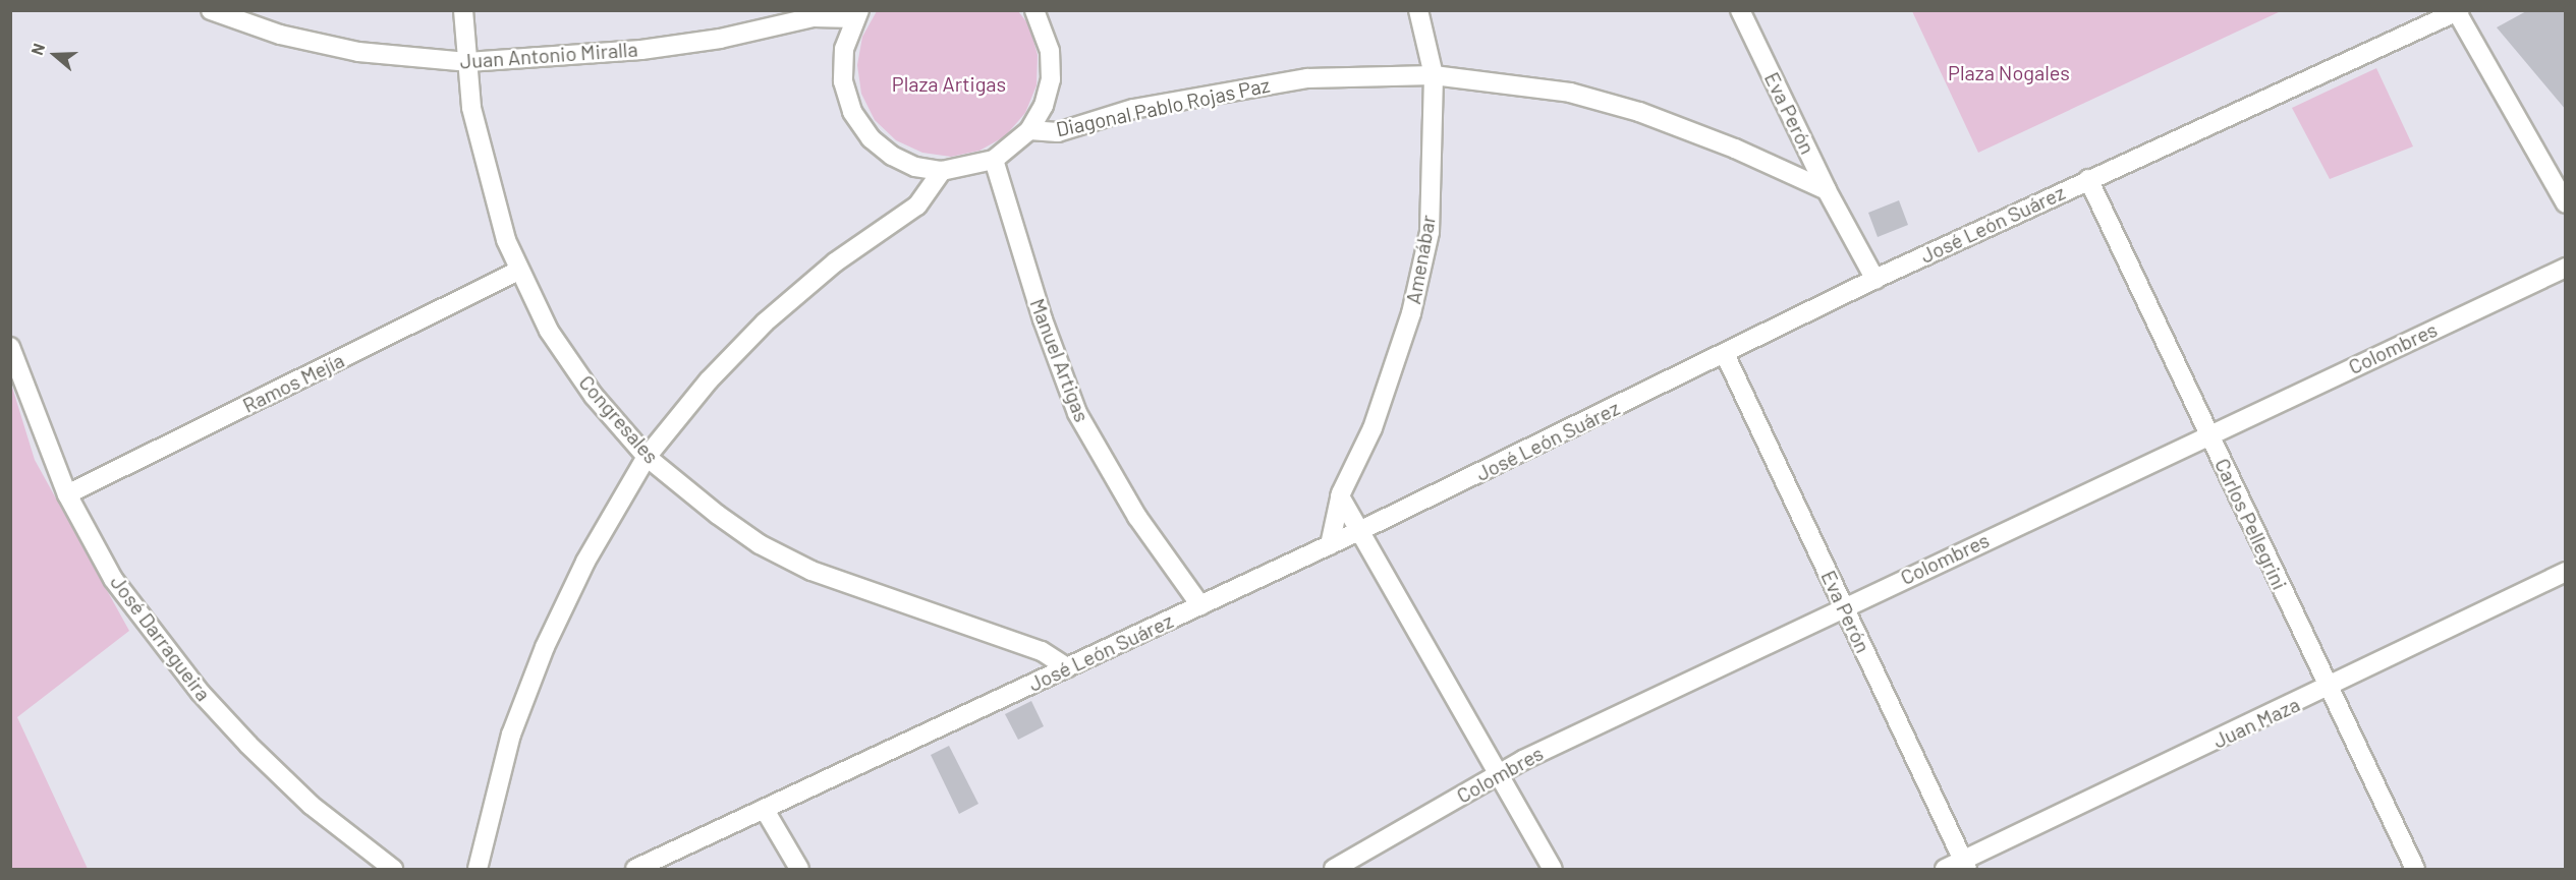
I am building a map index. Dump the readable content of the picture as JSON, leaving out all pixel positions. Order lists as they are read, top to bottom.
{
  "streets": {
    "street": [
      "Juan Antonio Miralla",
      "Diagonal Pablo Rojas Paz",
      "Eva Perón",
      "José León Suárez",
      "Amenábar",
      "Colombres",
      "Manuel Artigas",
      "Ramos Mejía",
      "Congresales",
      "Carlos Pellegrini",
      "José Darragueira",
      "Juan Maza"
    ]
  },
  "crossings": [
    ["Juan Antonio Miralla", "Congresales"],
    ["Diagonal Pablo Rojas Paz", "Eva Perón"],
    ["Diagonal Pablo Rojas Paz", "Amenábar"],
    ["Eva Perón", "José León Suárez"],
    ["Eva Perón", "Colombres"],
    ["Eva Perón", "Juan Maza"],
    ["José León Suárez", "Amenábar"],
    ["José León Suárez", "Manuel Artigas"],
    ["José León Suárez", "Congresales"],
    ["José León Suárez", "Carlos Pellegrini"],
    ["Colombres", "Carlos Pellegrini"],
    ["Ramos Mejía", "Congresales"],
    ["Ramos Mejía", "José Darragueira"],
    ["Carlos Pellegrini", "Juan Maza"]
  ],
  "parks": ["Plaza Nogales", "Plaza Artigas"],
  "north": "left"
}
